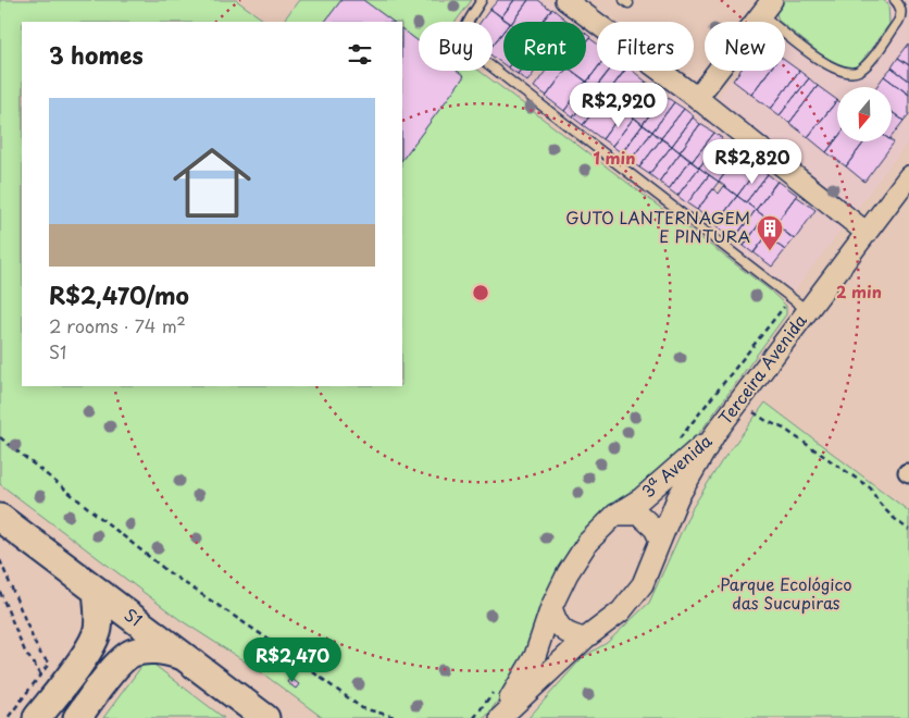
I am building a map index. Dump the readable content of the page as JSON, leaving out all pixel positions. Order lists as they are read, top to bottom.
{
  "streets": {
    "highway": ["S1"],
    "street": ["Terceira Avenida", "3ª Avenida"]
  },
  "crossings": [
    ["Terceira Avenida", "3ª Avenida"]
  ],
  "parks": ["Parque Ecológico das Sucupiras"],
  "places": {
    "building": ["GUTO LANTERNAGEM E PINTURA"]
  },
  "north": "bottom",
  "page": {
    "chip": [
      "Buy",
      "Rent",
      "Filters",
      "New"
    ],
    "heading": "3 homes",
    "price": ["R$2,920", "R$2,820", "R$2,470"],
    "list": [
      {
        "name": "R$2,470/mo",
        "note": "2 rooms · 74 m² · S1"
      }
    ]
  },
  "rings": ["1 min", "2 min"]
}
